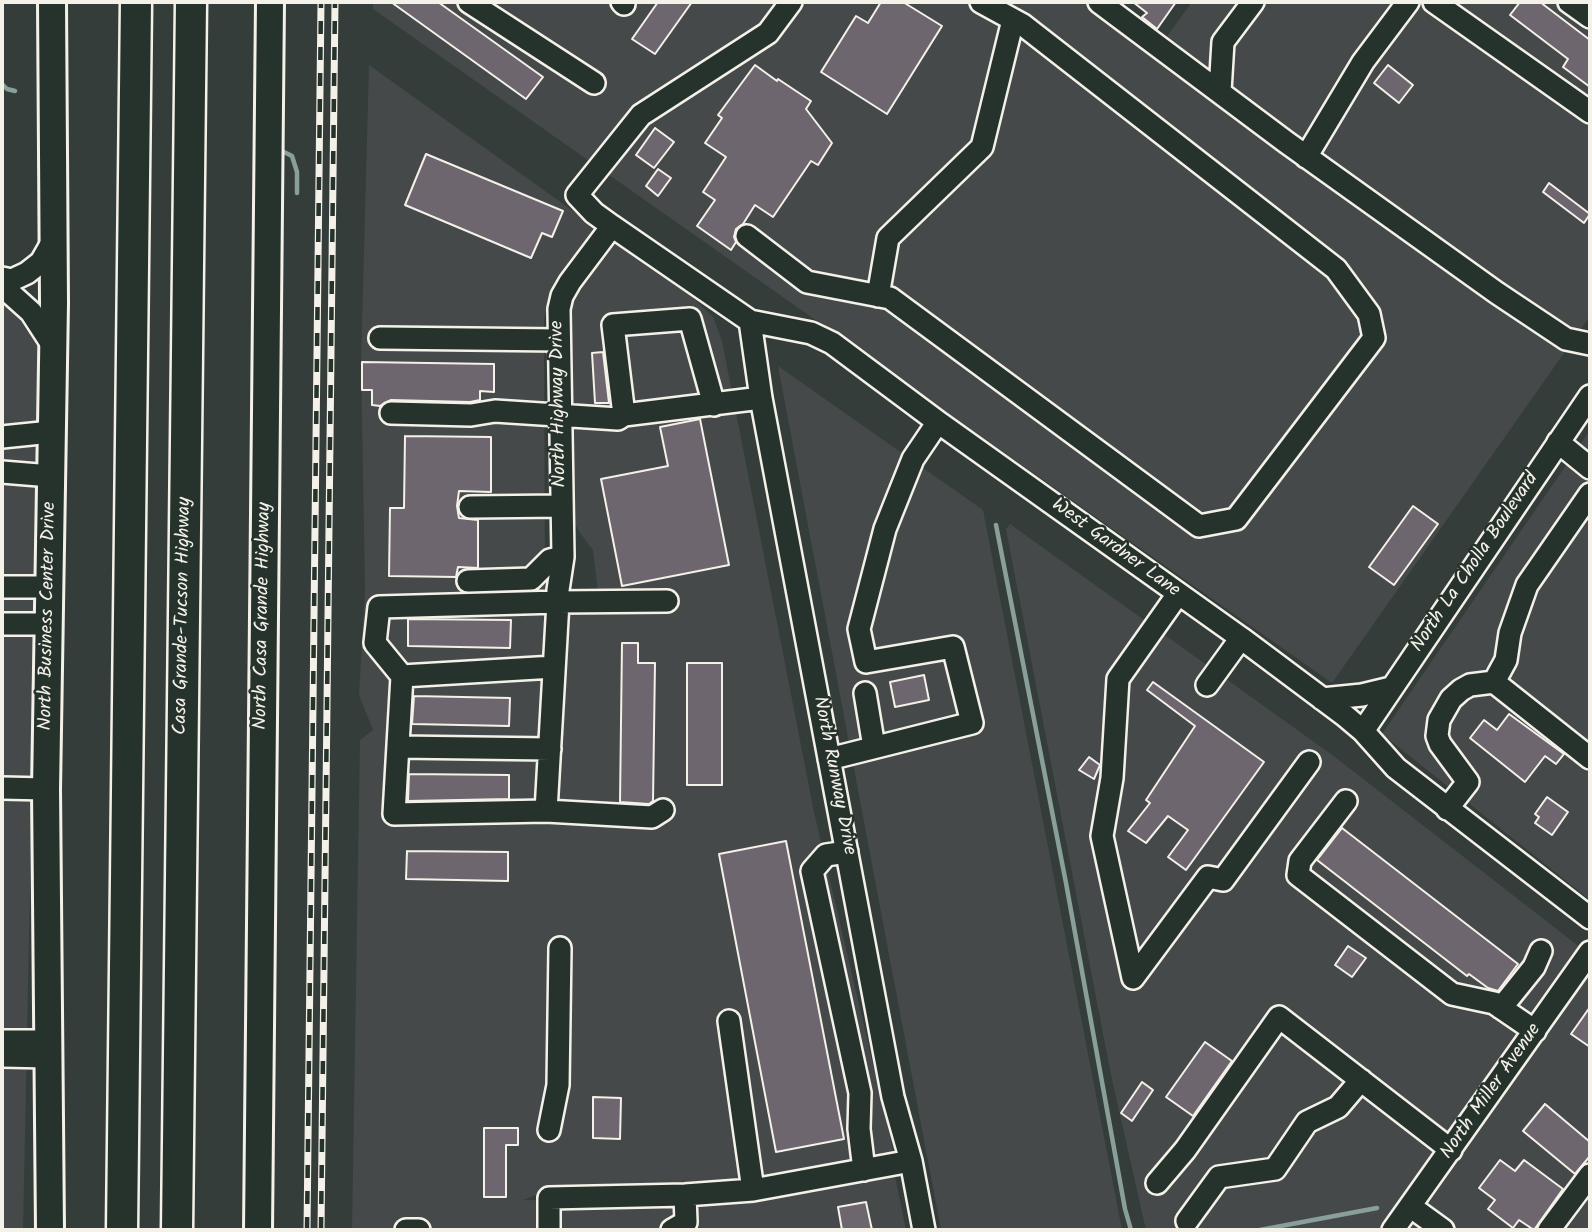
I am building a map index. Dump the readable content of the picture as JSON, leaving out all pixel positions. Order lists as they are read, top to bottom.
{
  "streets": {
    "highway": ["Casa Grande-Tucson Highway"],
    "main road": ["North Business Center Drive", "North Casa Grande Highway"],
    "street": [
      "North Highway Drive",
      "West Gardner Lane",
      "North La Cholla Boulevard",
      "North Runway Drive",
      "North Miller Avenue"
    ]
  },
  "crossings": [
    ["North Highway Drive", "West Gardner Lane"],
    ["West Gardner Lane", "North La Cholla Boulevard"],
    ["West Gardner Lane", "North Runway Drive"]
  ]
}
